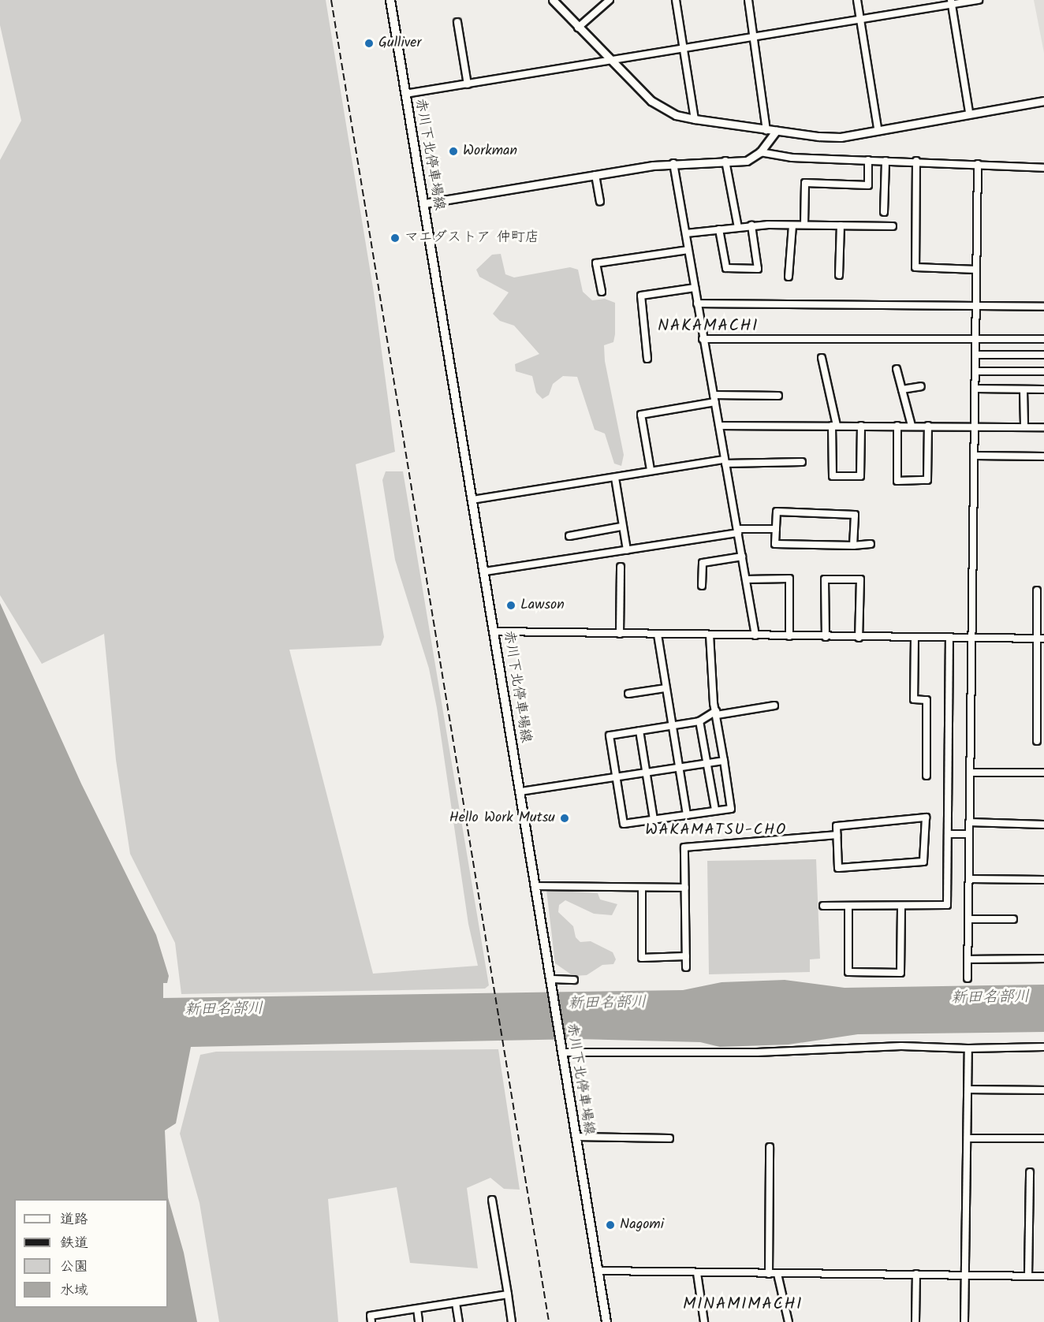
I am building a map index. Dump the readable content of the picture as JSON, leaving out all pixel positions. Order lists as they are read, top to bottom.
{
  "streets": {
    "main road": ["赤川下北停車場線"]
  },
  "districts": ["NAKAMACHI", "WAKAMATSU-CHO", "MINAMIMACHI"],
  "water": ["新田名部川"],
  "places": [
    "Gulliver",
    "Workman",
    "マエダストア 仲町店",
    "Lawson",
    "Hello Work Mutsu",
    "Nagomi"
  ],
  "legend": [
    "道路",
    "鉄道",
    "公園",
    "水域"
  ]
}
